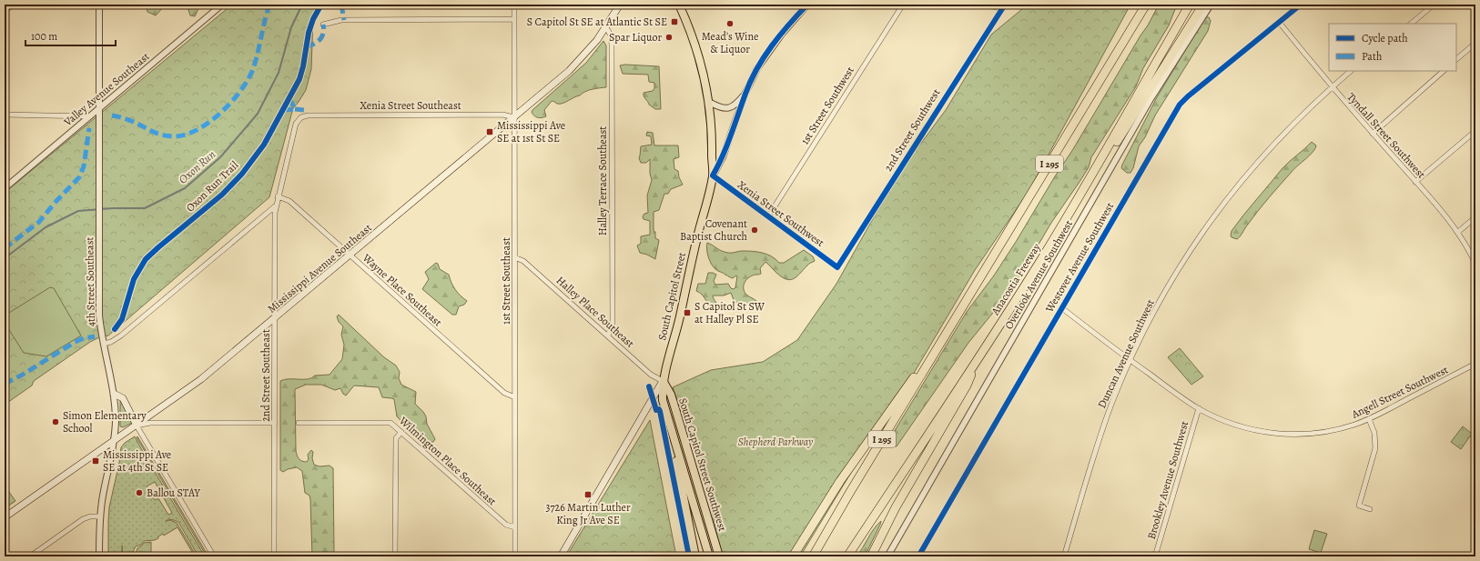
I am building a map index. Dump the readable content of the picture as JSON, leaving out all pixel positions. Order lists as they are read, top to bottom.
{
  "streets": {
    "highway": ["I 295", "Anacostia Freeway"],
    "main road": ["Mississippi Avenue Southeast", "South Capitol Street", "South Capitol Street Southwest"],
    "street": [
      "Valley Avenue Southeast",
      "Xenia Street Southeast",
      "1st Street Southwest",
      "2nd Street Southwest",
      "Tyndall Street Southwest",
      "Halley Terrace Southeast",
      "Xenia Street Southwest",
      "Westover Avenue Southwest",
      "Overlook Avenue Southwest",
      "1st Street Southeast",
      "4th Street Southeast",
      "Wayne Place Southeast",
      "Halley Place Southeast",
      "Duncan Avenue Southwest",
      "2nd Street Southeast",
      "Angell Street Southwest",
      "Wilmington Place Southeast",
      "Brookley Avenue Southwest"
    ],
    "cycle path": ["Oxon Run Trail"]
  },
  "crossings": [
    ["Valley Avenue Southeast", "4th Street Southeast"],
    ["Xenia Street Southeast", "Mississippi Avenue Southeast"],
    ["Xenia Street Southeast", "1st Street Southeast"],
    ["Xenia Street Southeast", "2nd Street Southeast"],
    ["1st Street Southwest", "Xenia Street Southwest"],
    ["2nd Street Southwest", "Xenia Street Southwest"],
    ["Tyndall Street Southwest", "Westover Avenue Southwest"],
    ["Tyndall Street Southwest", "Duncan Avenue Southwest"],
    ["Halley Terrace Southeast", "Mississippi Avenue Southeast"],
    ["Halley Terrace Southeast", "Halley Place Southeast"],
    ["Xenia Street Southwest", "South Capitol Street"],
    ["Westover Avenue Southwest", "Angell Street Southwest"],
    ["Mississippi Avenue Southeast", "1st Street Southeast"],
    ["Mississippi Avenue Southeast", "4th Street Southeast"],
    ["Mississippi Avenue Southeast", "Wayne Place Southeast"],
    ["Mississippi Avenue Southeast", "2nd Street Southeast"],
    ["1st Street Southeast", "Wayne Place Southeast"],
    ["1st Street Southeast", "Halley Place Southeast"],
    ["1st Street Southeast", "Wilmington Place Southeast"],
    ["Wayne Place Southeast", "2nd Street Southeast"],
    ["South Capitol Street", "Halley Place Southeast"],
    ["South Capitol Street", "South Capitol Street Southwest"],
    ["Halley Place Southeast", "South Capitol Street Southwest"],
    ["Duncan Avenue Southwest", "Angell Street Southwest"],
    ["Angell Street Southwest", "Brookley Avenue Southwest"]
  ],
  "water": ["Oxon Run"],
  "parks": ["Shepherd Parkway"],
  "places": {
    "transit": [
      "S Capitol St SE at Atlantic St SE",
      "Mississippi Ave SE at 1st St SE",
      "S Capitol St SW at Halley Pl SE",
      "Mississippi Ave SE at 4th St SE",
      "3726 Martin Luther King Jr Ave SE"
    ],
    "other": [
      "Mead's Wine & Liquor",
      "Spar Liquor",
      "Covenant Baptist Church",
      "Simon Elementary School",
      "Ballou STAY"
    ]
  },
  "legend": ["Cycle path", "Path"],
  "scale_bar": "100 m"
}
